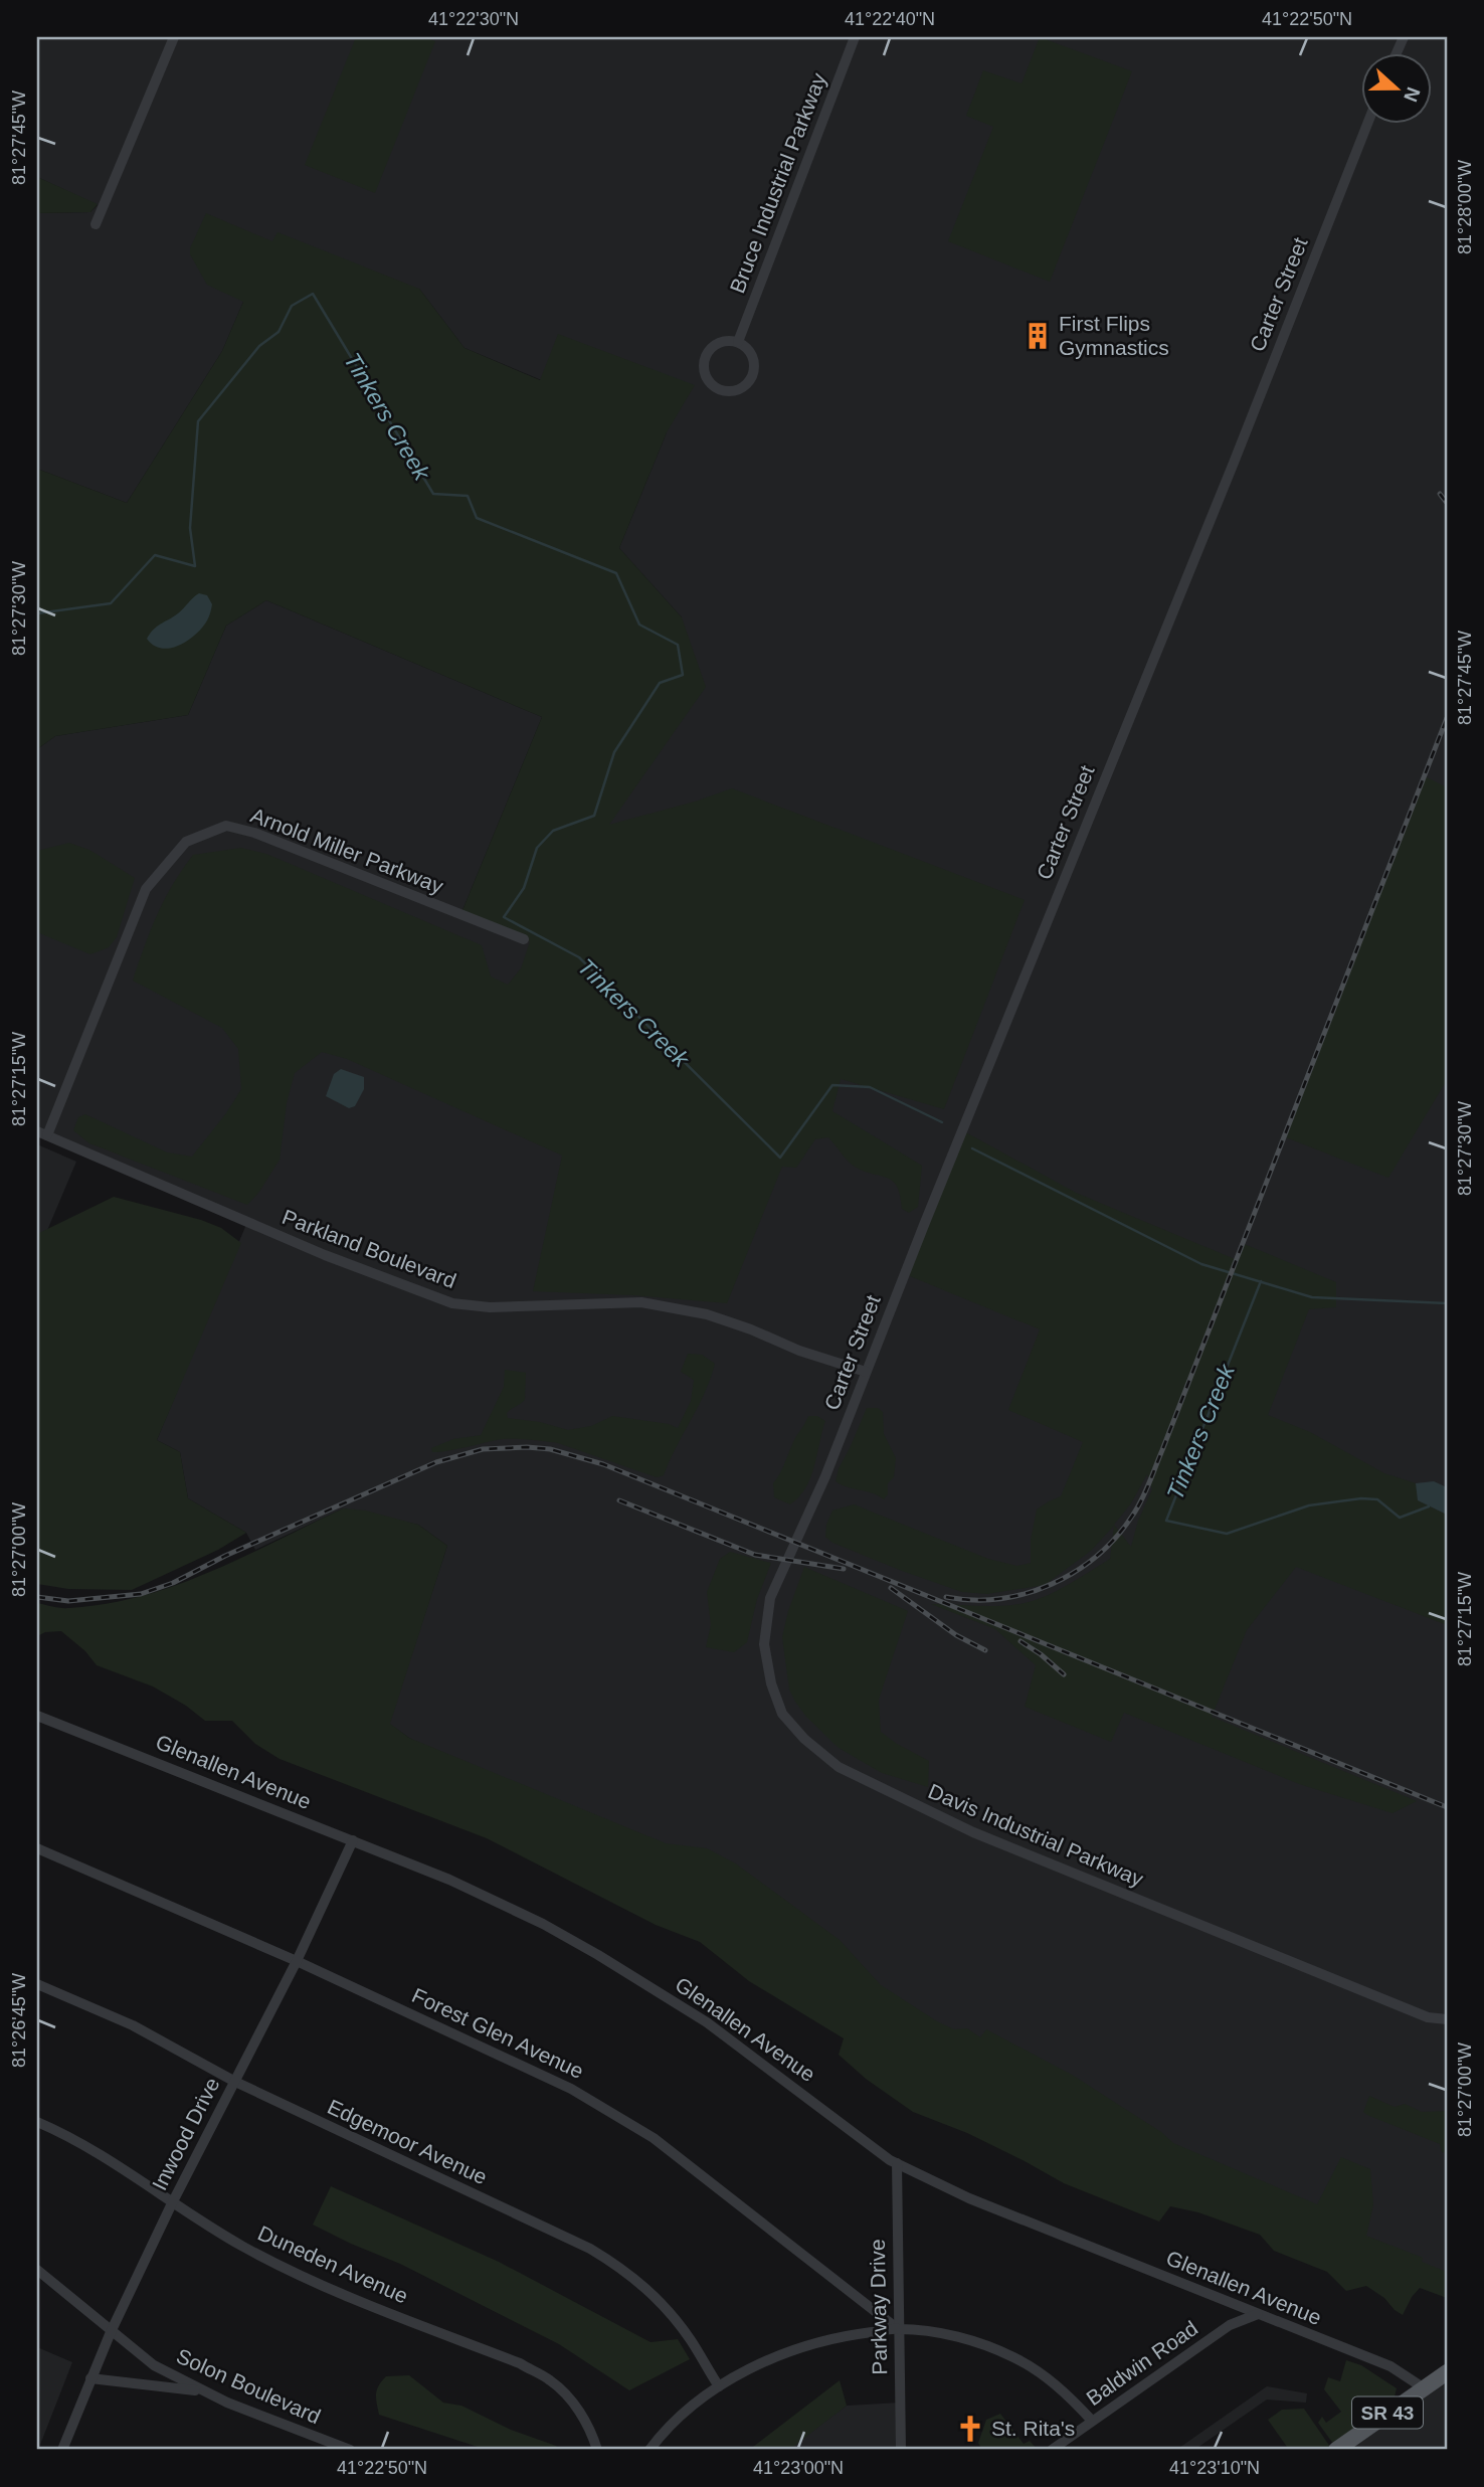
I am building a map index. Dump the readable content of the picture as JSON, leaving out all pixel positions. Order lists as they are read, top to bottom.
{
  "streets": {
    "main road": ["SR 43"],
    "street": [
      "Bruce Industrial Parkway",
      "Carter Street",
      "Arnold Miller Parkway",
      "Parkland Boulevard",
      "Glenallen Avenue",
      "Davis Industrial Parkway",
      "Forest Glen Avenue",
      "Inwood Drive",
      "Edgemoor Avenue",
      "Duneden Avenue",
      "Parkway Drive",
      "Baldwin Road",
      "Solon Boulevard"
    ]
  },
  "crossings": [
    ["Carter Street", "Parkland Boulevard"],
    ["Carter Street", "Davis Industrial Parkway"],
    ["Arnold Miller Parkway", "Parkland Boulevard"],
    ["Glenallen Avenue", "Inwood Drive"],
    ["Glenallen Avenue", "Parkway Drive"],
    ["Glenallen Avenue", "Baldwin Road"],
    ["Glenallen Avenue", "SR 43"],
    ["Forest Glen Avenue", "Inwood Drive"],
    ["Forest Glen Avenue", "Parkway Drive"],
    ["Inwood Drive", "Edgemoor Avenue"],
    ["Inwood Drive", "Duneden Avenue"],
    ["Inwood Drive", "Solon Boulevard"]
  ],
  "water": ["Tinkers Creek"],
  "places": {
    "building": ["First Flips Gymnastics"],
    "church": ["St. Rita's"]
  },
  "north": "right",
  "coordinates": [
    "41°22'30\"N",
    "41°22'40\"N",
    "41°22'50\"N",
    "81°27'45\"W",
    "81°28'00\"W",
    "81°27'30\"W",
    "81°27'15\"W",
    "81°27'00\"W",
    "81°26'45\"W",
    "41°23'00\"N",
    "41°23'10\"N"
  ]
}
